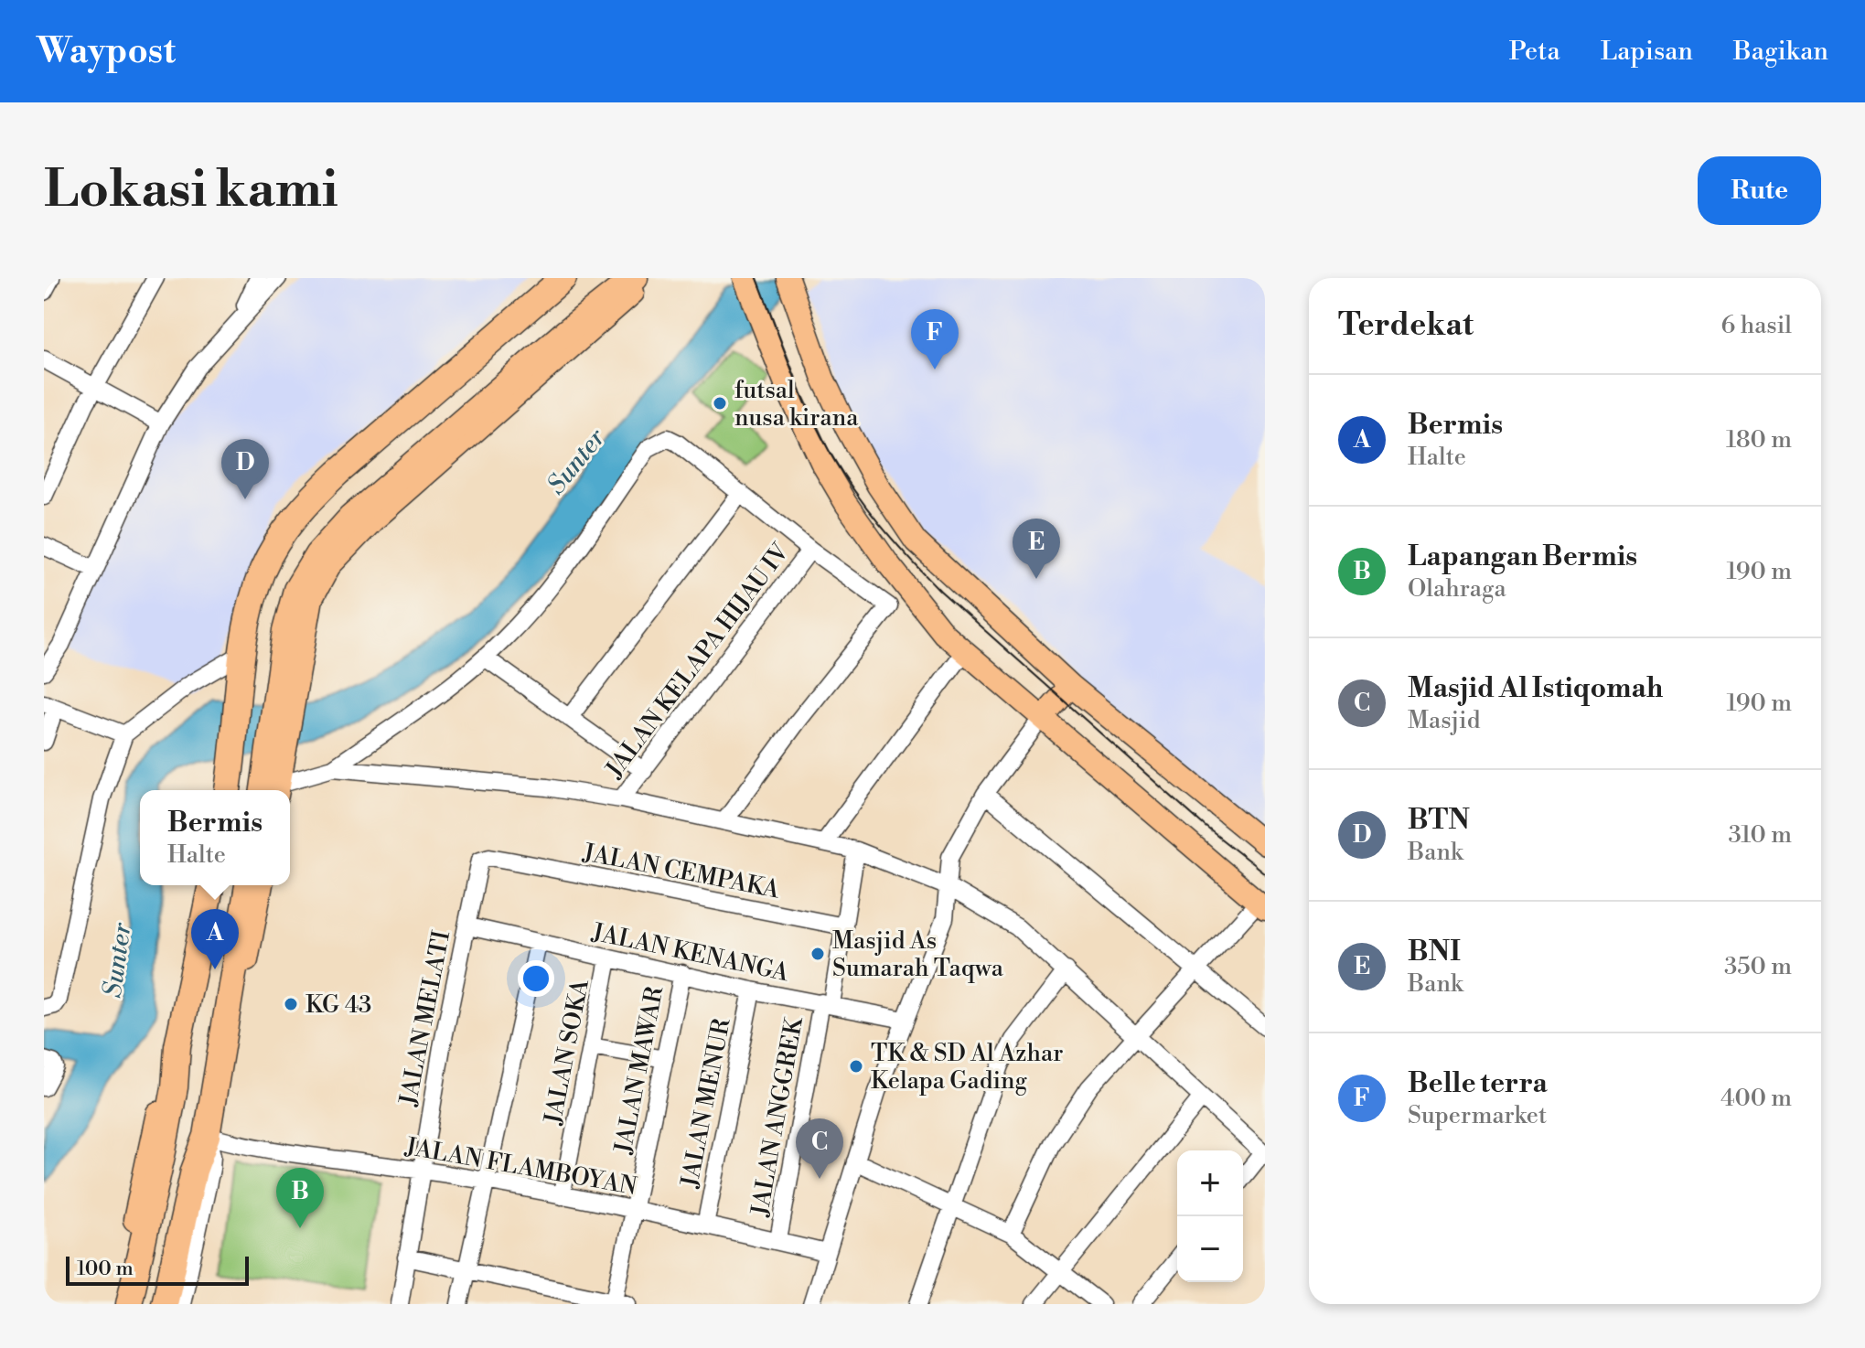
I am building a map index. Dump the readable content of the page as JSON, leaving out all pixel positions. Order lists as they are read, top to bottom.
{
  "streets": {
    "street": [
      "JALAN KELAPA HIJAU IV",
      "JALAN CEMPAKA",
      "JALAN KENANGA",
      "JALAN MELATI",
      "JALAN SOKA",
      "JALAN MAWAR",
      "JALAN MENUR",
      "JALAN ANGGREK",
      "JALAN FLAMBOYAN"
    ]
  },
  "crossings": [
    ["JALAN CEMPAKA", "JALAN MELATI"],
    ["JALAN CEMPAKA", "JALAN ANGGREK"],
    ["JALAN KENANGA", "JALAN MELATI"],
    ["JALAN KENANGA", "JALAN SOKA"],
    ["JALAN KENANGA", "JALAN MAWAR"],
    ["JALAN KENANGA", "JALAN MENUR"],
    ["JALAN KENANGA", "JALAN ANGGREK"],
    ["JALAN MELATI", "JALAN FLAMBOYAN"],
    ["JALAN SOKA", "JALAN FLAMBOYAN"],
    ["JALAN MAWAR", "JALAN FLAMBOYAN"],
    ["JALAN MENUR", "JALAN FLAMBOYAN"],
    ["JALAN ANGGREK", "JALAN FLAMBOYAN"]
  ],
  "water": ["Sunter"],
  "places": [
    "futsal nusa kirana",
    "Masjid As Sumarah Taqwa",
    "KG 43",
    "TK & SD Al Azhar Kelapa Gading"
  ],
  "scale_bar": "100 m",
  "page": {
    "header": "Waypost",
    "nav": ["Peta", "Lapisan", "Bagikan"],
    "buttons": "Rute",
    "title": "Lokasi kami",
    "heading": ["Terdekat", "6 hasil"],
    "pins": [
      "F",
      "D",
      "E",
      "A",
      "C",
      "B"
    ],
    "list": [
      {
        "mark": "A",
        "name": "Bermis",
        "note": "Halte",
        "value": "180 m"
      },
      {
        "mark": "B",
        "name": "Lapangan Bermis",
        "note": "Olahraga",
        "value": "190 m"
      },
      {
        "mark": "C",
        "name": "Masjid Al Istiqomah",
        "note": "Masjid",
        "value": "190 m"
      },
      {
        "mark": "D",
        "name": "BTN",
        "note": "Bank",
        "value": "310 m"
      },
      {
        "mark": "E",
        "name": "BNI",
        "note": "Bank",
        "value": "350 m"
      },
      {
        "mark": "F",
        "name": "Belle terra",
        "note": "Supermarket",
        "value": "400 m"
      }
    ],
    "popup": ["Bermis", "Halte"],
    "map_buttons": ["+", "−"],
    "scale": "100 m"
  }
}
